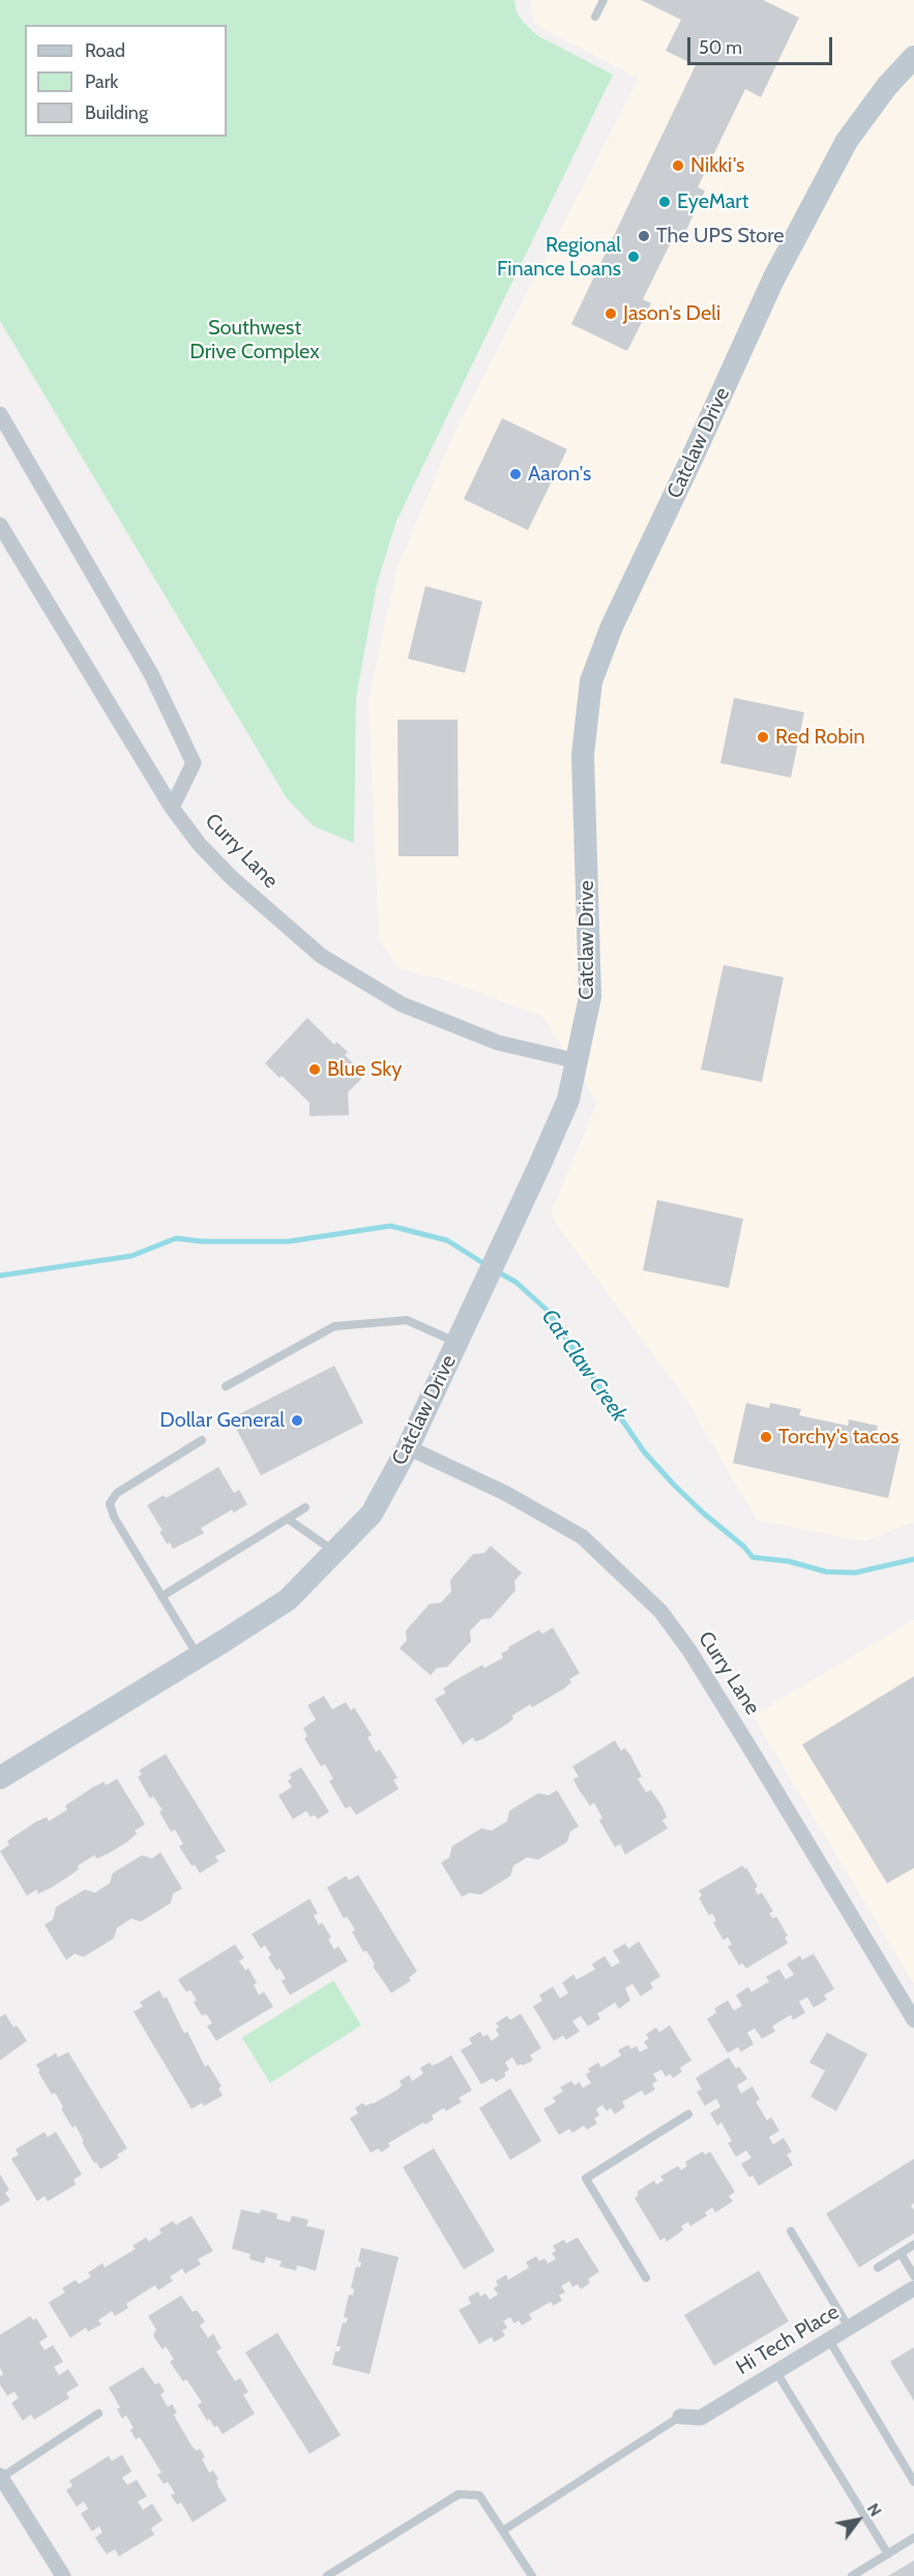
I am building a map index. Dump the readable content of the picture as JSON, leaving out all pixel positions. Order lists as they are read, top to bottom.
{
  "streets": {
    "street": ["Catclaw Drive", "Curry Lane", "Hi Tech Place"]
  },
  "crossings": [
    ["Catclaw Drive", "Curry Lane"]
  ],
  "water": ["Cat Claw Creek"],
  "parks": ["Southwest Drive Complex"],
  "places": [
    "Nikki's",
    "EyeMart",
    "The UPS Store",
    "Regional Finance Loans",
    "Jason's Deli",
    "Aaron's",
    "Red Robin",
    "Blue Sky",
    "Dollar General",
    "Torchy's tacos"
  ],
  "legend": ["Road", "Park", "Building"],
  "scale_bar": "50 m",
  "north": "top right"
}
